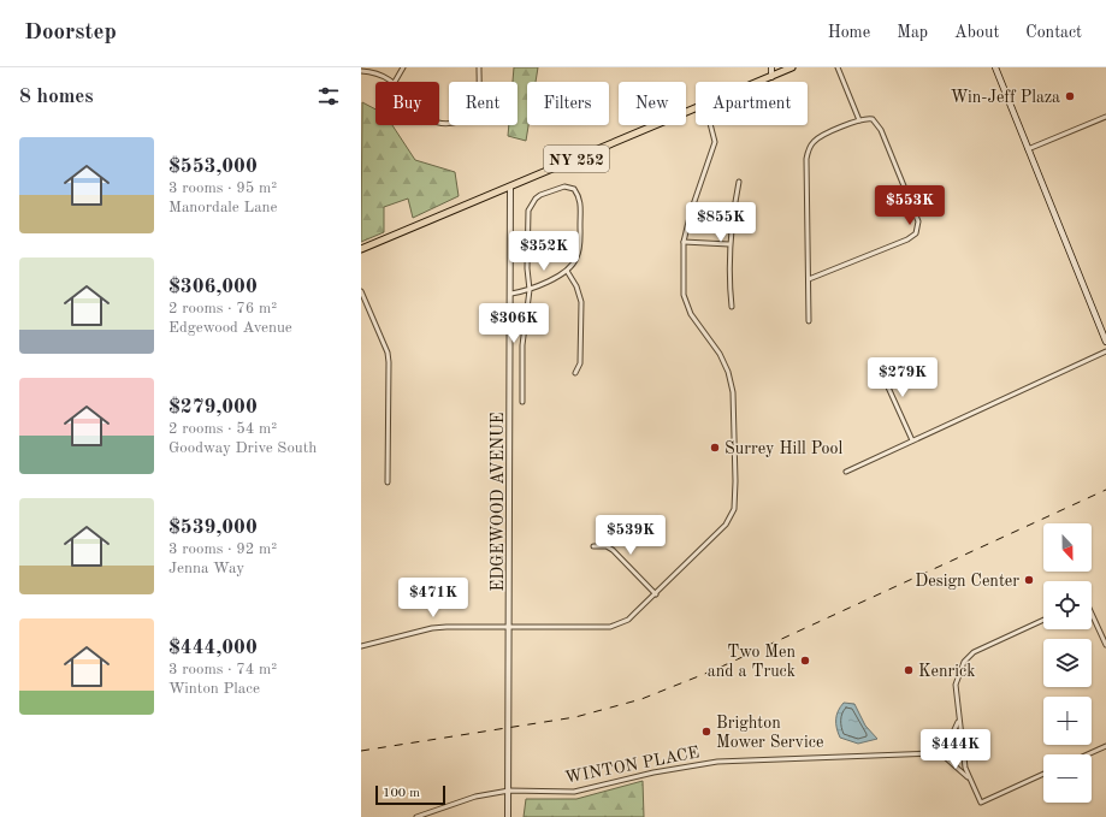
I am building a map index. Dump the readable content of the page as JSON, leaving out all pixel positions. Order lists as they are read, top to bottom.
{
  "streets": {
    "main road": ["NY 252"],
    "street": ["EDGEWOOD AVENUE", "WINTON PLACE"]
  },
  "crossings": [
    ["NY 252", "EDGEWOOD AVENUE"],
    ["EDGEWOOD AVENUE", "WINTON PLACE"]
  ],
  "places": [
    "Win-Jeff Plaza",
    "Surrey Hill Pool",
    "Design Center",
    "Two Men and a Truck",
    "Kenrick",
    "Brighton Mower Service"
  ],
  "scale_bar": "100 m",
  "north": "bottom",
  "page": {
    "header": "Doorstep",
    "nav": [
      "Home",
      "Map",
      "About",
      "Contact"
    ],
    "heading": "8 homes",
    "chip": [
      "Buy",
      "Rent",
      "Filters",
      "New",
      "Apartment"
    ],
    "list": [
      {
        "name": "$553,000",
        "note": "3 rooms · 95 m² · Manordale Lane"
      },
      {
        "name": "$306,000",
        "note": "2 rooms · 76 m² · Edgewood Avenue"
      },
      {
        "name": "$279,000",
        "note": "2 rooms · 54 m² · Goodway Drive South"
      },
      {
        "name": "$539,000",
        "note": "3 rooms · 92 m² · Jenna Way"
      },
      {
        "name": "$444,000",
        "note": "3 rooms · 74 m² · Winton Place"
      }
    ],
    "price": [
      "$553K",
      "$855K",
      "$352K",
      "$306K",
      "$279K",
      "$539K",
      "$471K",
      "$444K"
    ],
    "map_buttons": ["+", "−"],
    "scale": "100 m"
  }
}
